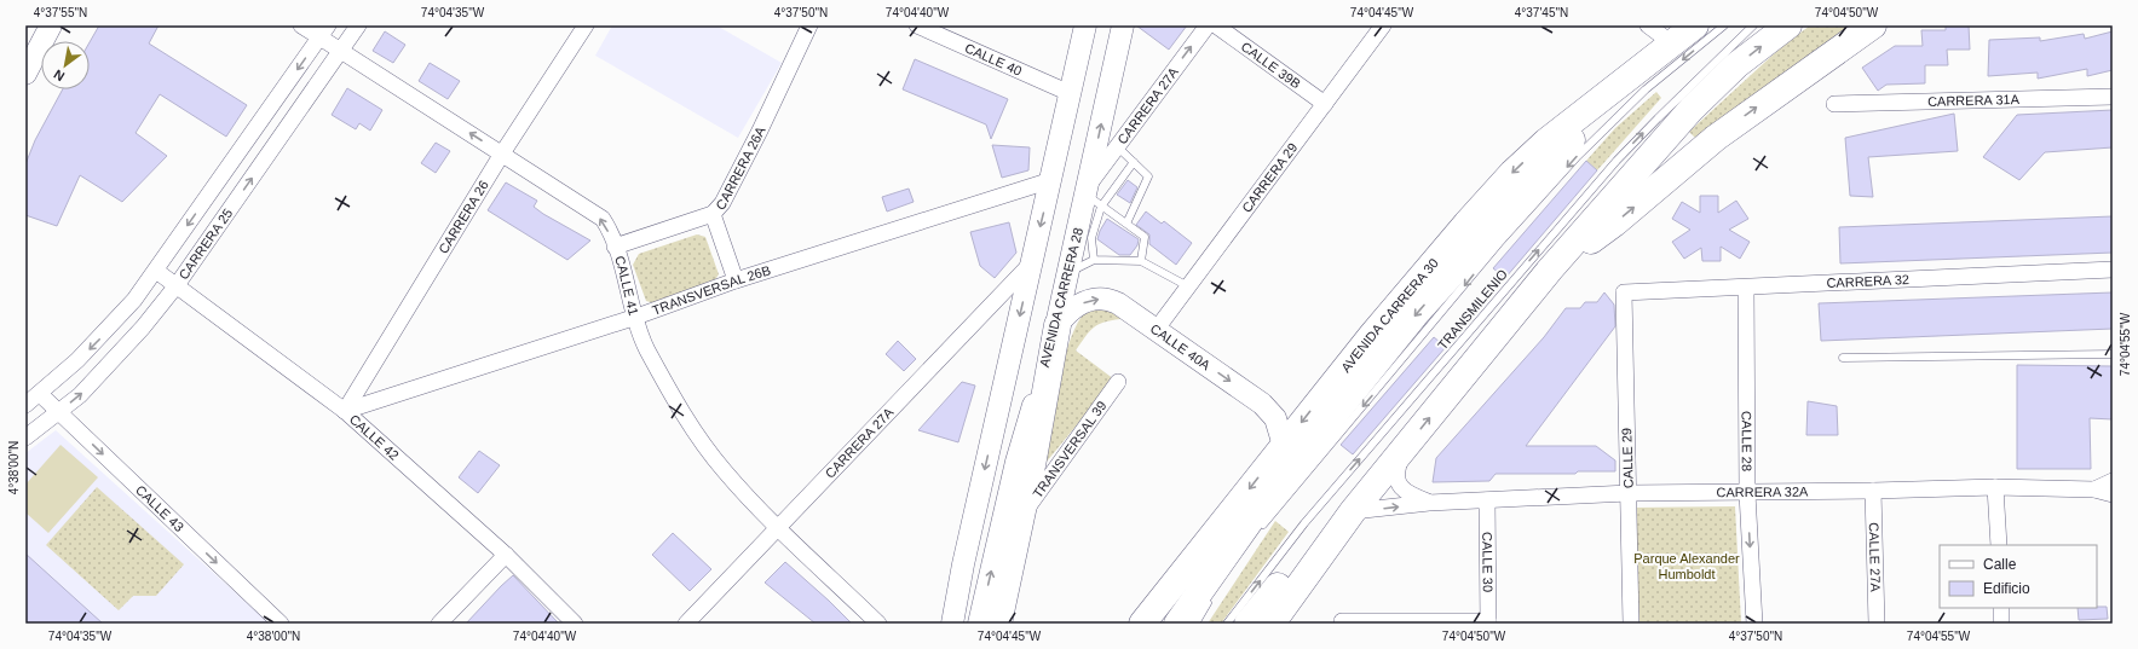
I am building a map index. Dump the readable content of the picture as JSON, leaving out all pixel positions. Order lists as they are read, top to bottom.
{
  "streets": {
    "highway": ["AVENIDA CARRERA 30"],
    "main road": ["AVENIDA CARRERA 28", "CALLE 40A"],
    "street": [
      "CALLE 40",
      "CALLE 39B",
      "CARRERA 31A",
      "CARRERA 27A",
      "CARRERA 26A",
      "CARRERA 29",
      "CARRERA 26",
      "CARRERA 25",
      "CARRERA 32",
      "CALLE 41",
      "TRANSVERSAL 26B",
      "CALLE 42",
      "CALLE 28",
      "TRANSVERSAL 39",
      "CALLE 29",
      "CARRERA 32A",
      "CALLE 43",
      "CALLE 27A",
      "CALLE 30"
    ],
    "lane": ["TRANSMILENIO"]
  },
  "crossings": [
    ["CALLE 39B", "CARRERA 29"],
    ["CARRERA 27A", "CALLE 41"],
    ["CARRERA 27A", "AVENIDA CARRERA 28"],
    ["CARRERA 26A", "CALLE 41"],
    ["CARRERA 29", "CALLE 40A"],
    ["CARRERA 26", "CALLE 41"],
    ["CARRERA 26", "TRANSVERSAL 26B"],
    ["CARRERA 26", "CALLE 42"],
    ["CARRERA 25", "CALLE 41"],
    ["CARRERA 25", "CALLE 42"],
    ["CARRERA 25", "CALLE 43"],
    ["CARRERA 32", "CALLE 28"],
    ["CARRERA 32", "CALLE 29"],
    ["CALLE 41", "TRANSVERSAL 26B"],
    ["TRANSVERSAL 26B", "CALLE 42"],
    ["AVENIDA CARRERA 28", "CALLE 40A"],
    ["AVENIDA CARRERA 30", "CALLE 40A"],
    ["CALLE 28", "CARRERA 32A"],
    ["CALLE 29", "CARRERA 32A"],
    ["CARRERA 32A", "CALLE 27A"],
    ["CARRERA 32A", "CALLE 30"]
  ],
  "one_way": [
    "CALLE 41",
    "CALLE 40A",
    "CALLE 28",
    "CALLE 43"
  ],
  "parks": ["Parque Alexander Humboldt"],
  "legend": ["Calle", "Edificio"],
  "north": "bottom left",
  "coordinates": [
    "4°37'55\"N",
    "74°04'35\"W",
    "4°37'50\"N",
    "74°04'40\"W",
    "74°04'45\"W",
    "4°37'45\"N",
    "74°04'50\"W",
    "74°04'55\"W",
    "4°38'00\"N"
  ]
}
